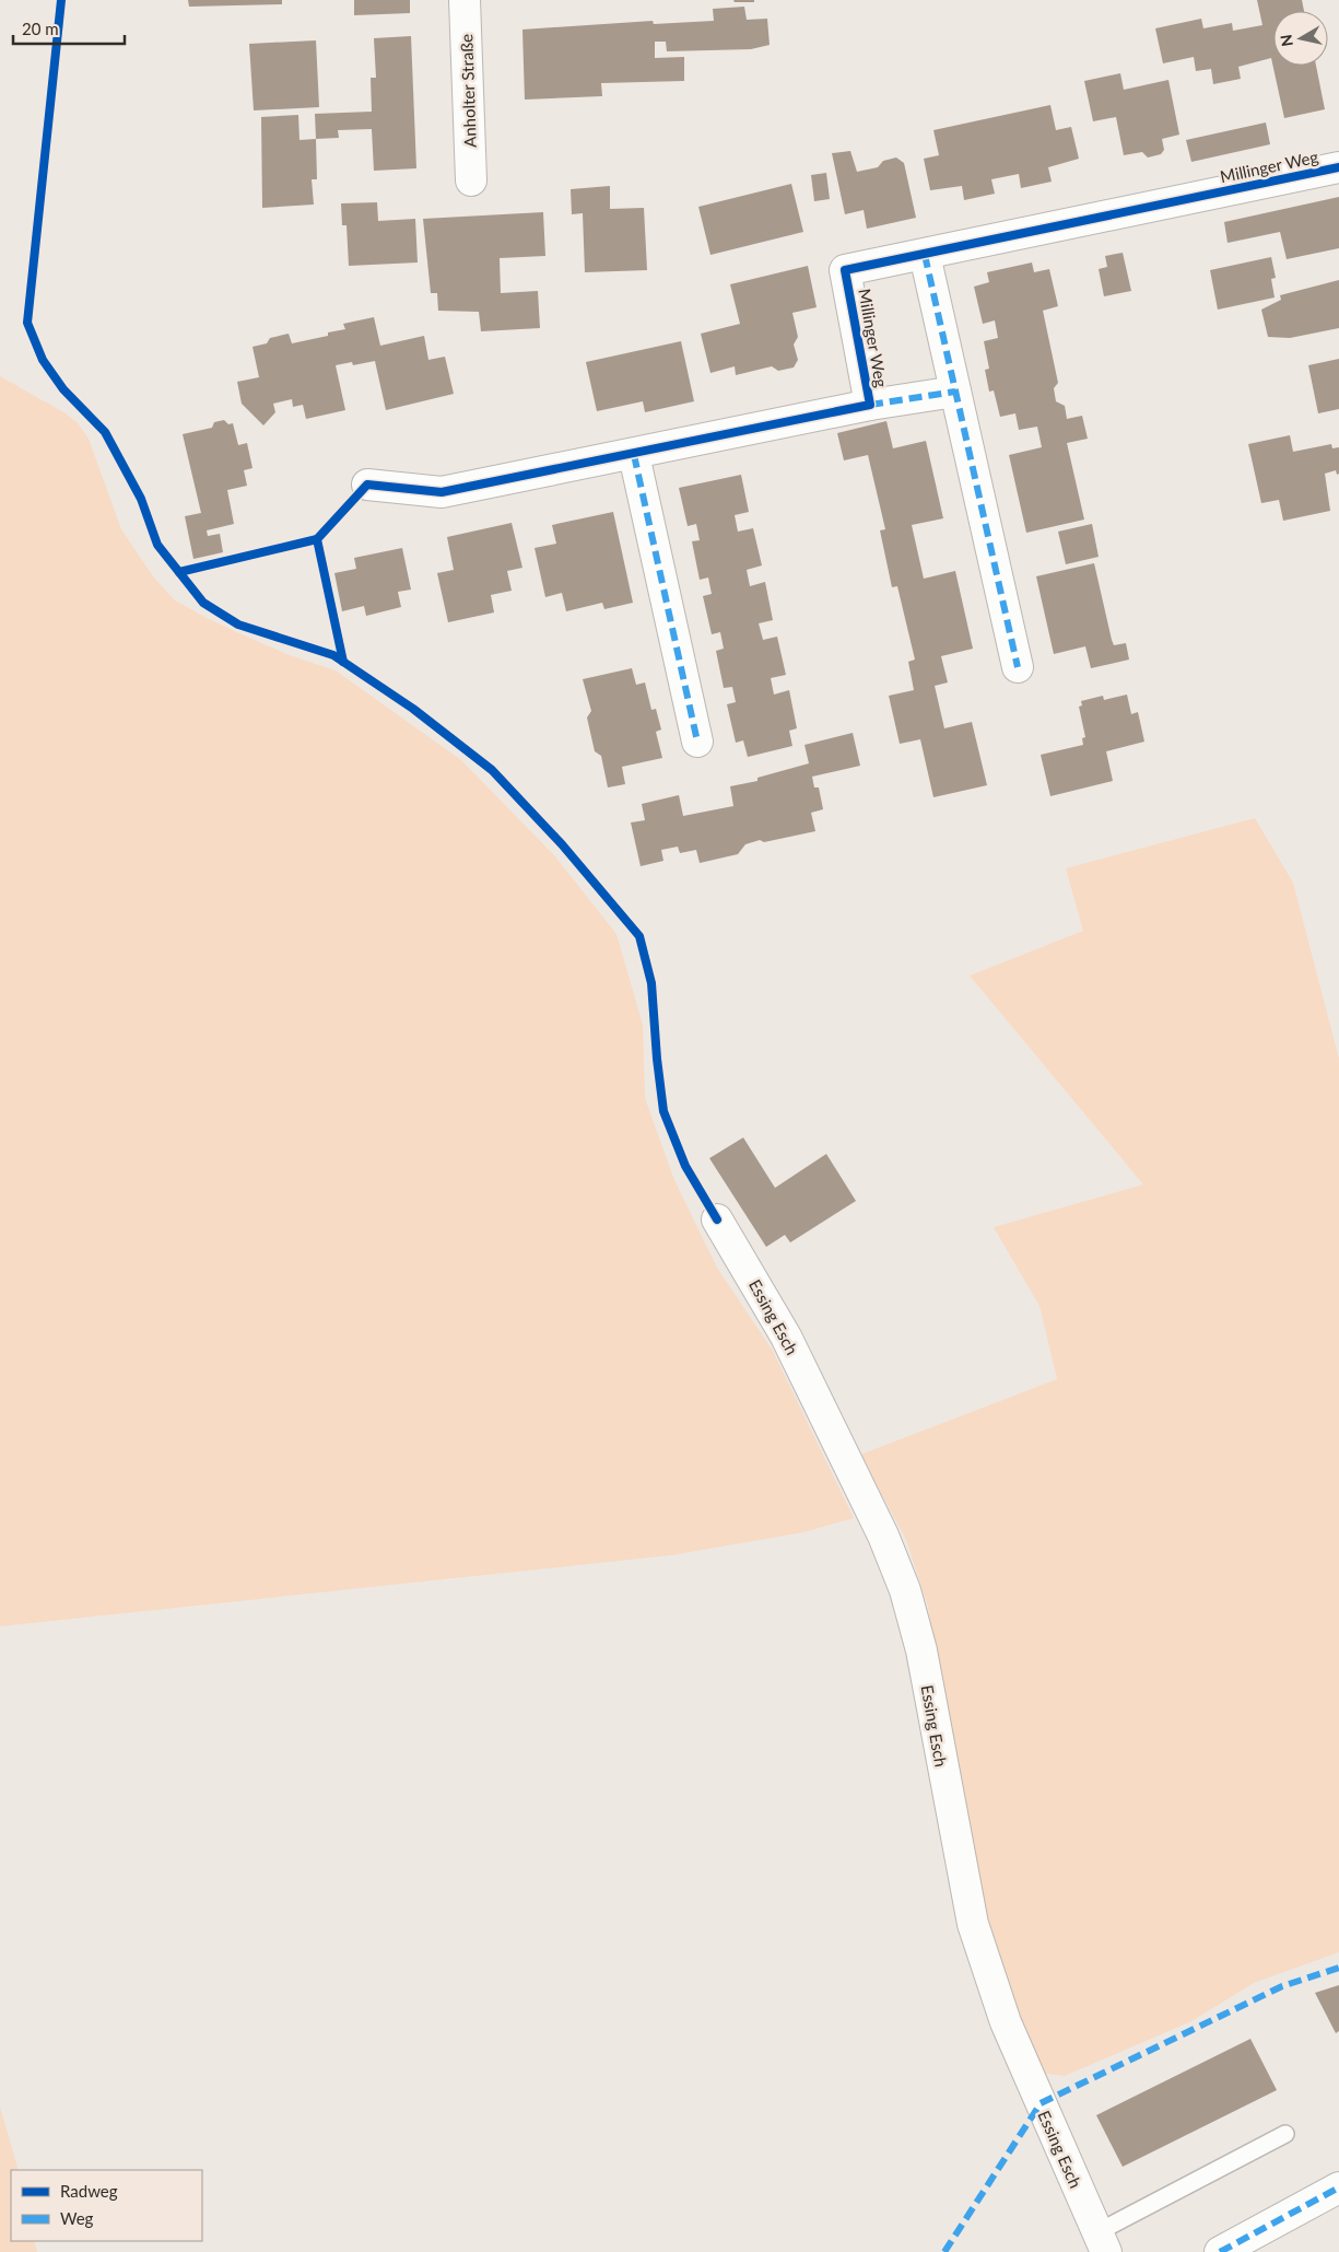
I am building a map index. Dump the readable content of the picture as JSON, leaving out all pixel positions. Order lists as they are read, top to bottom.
{
  "streets": {
    "street": ["Anholter Straße", "Millinger Weg", "Essing Esch"]
  },
  "legend": ["Radweg", "Weg"],
  "scale_bar": "20 m",
  "north": "left"
}
